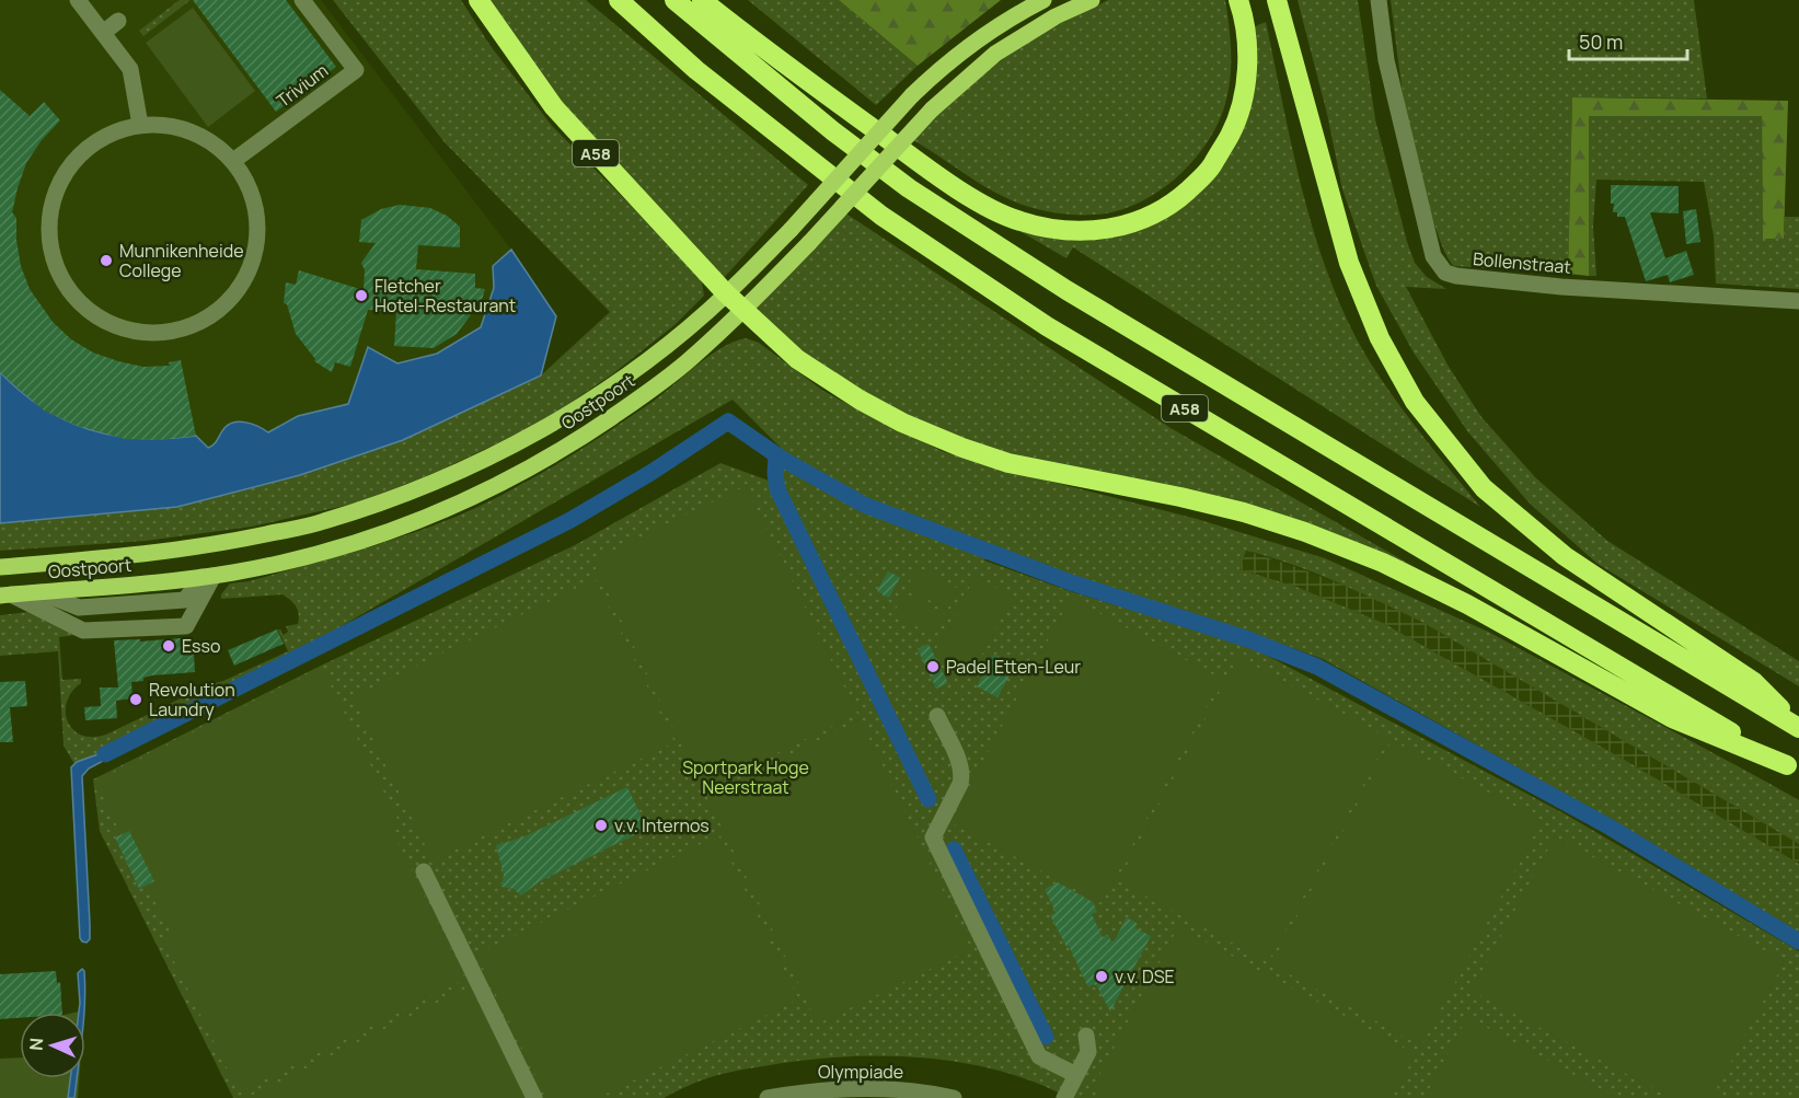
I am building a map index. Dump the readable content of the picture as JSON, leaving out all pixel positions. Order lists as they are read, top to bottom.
{
  "streets": {
    "highway": ["A58"],
    "main road": ["Oostpoort"],
    "street": ["Trivium", "Bollenstraat", "Olympiade"]
  },
  "crossings": [
    ["A58", "Oostpoort"]
  ],
  "parks": ["Sportpark Hoge Neerstraat"],
  "places": [
    "Munnikenheide College",
    "Fletcher Hotel-Restaurant",
    "Esso",
    "Padel Etten-Leur",
    "Revolution Laundry",
    "v.v. Internos",
    "v.v. DSE"
  ],
  "scale_bar": "50 m",
  "north": "left"
}
